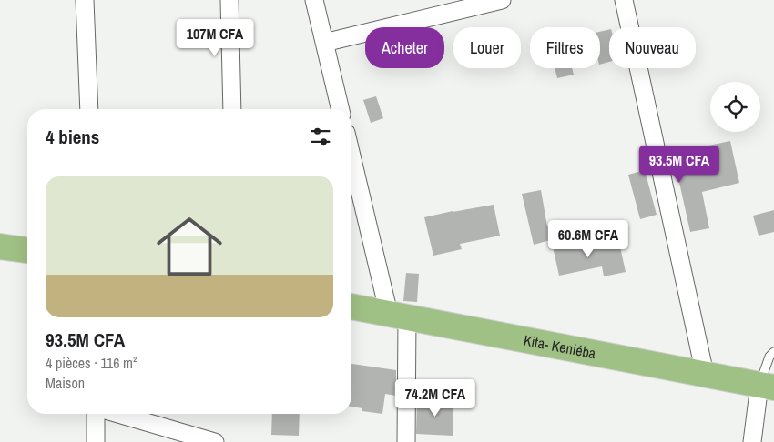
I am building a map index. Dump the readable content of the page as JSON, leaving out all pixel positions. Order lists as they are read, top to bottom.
{
  "streets": {
    "main road": ["Kita- Keniéba"]
  },
  "page": {
    "price": [
      "107M CFA",
      "93.5M CFA",
      "60.6M CFA",
      "74.2M CFA"
    ],
    "chip": [
      "Acheter",
      "Louer",
      "Filtres",
      "Nouveau"
    ],
    "heading": "4 biens",
    "list": [
      {
        "name": "93.5M CFA",
        "note": "4 pièces · 116 m² · Maison"
      }
    ]
  }
}
